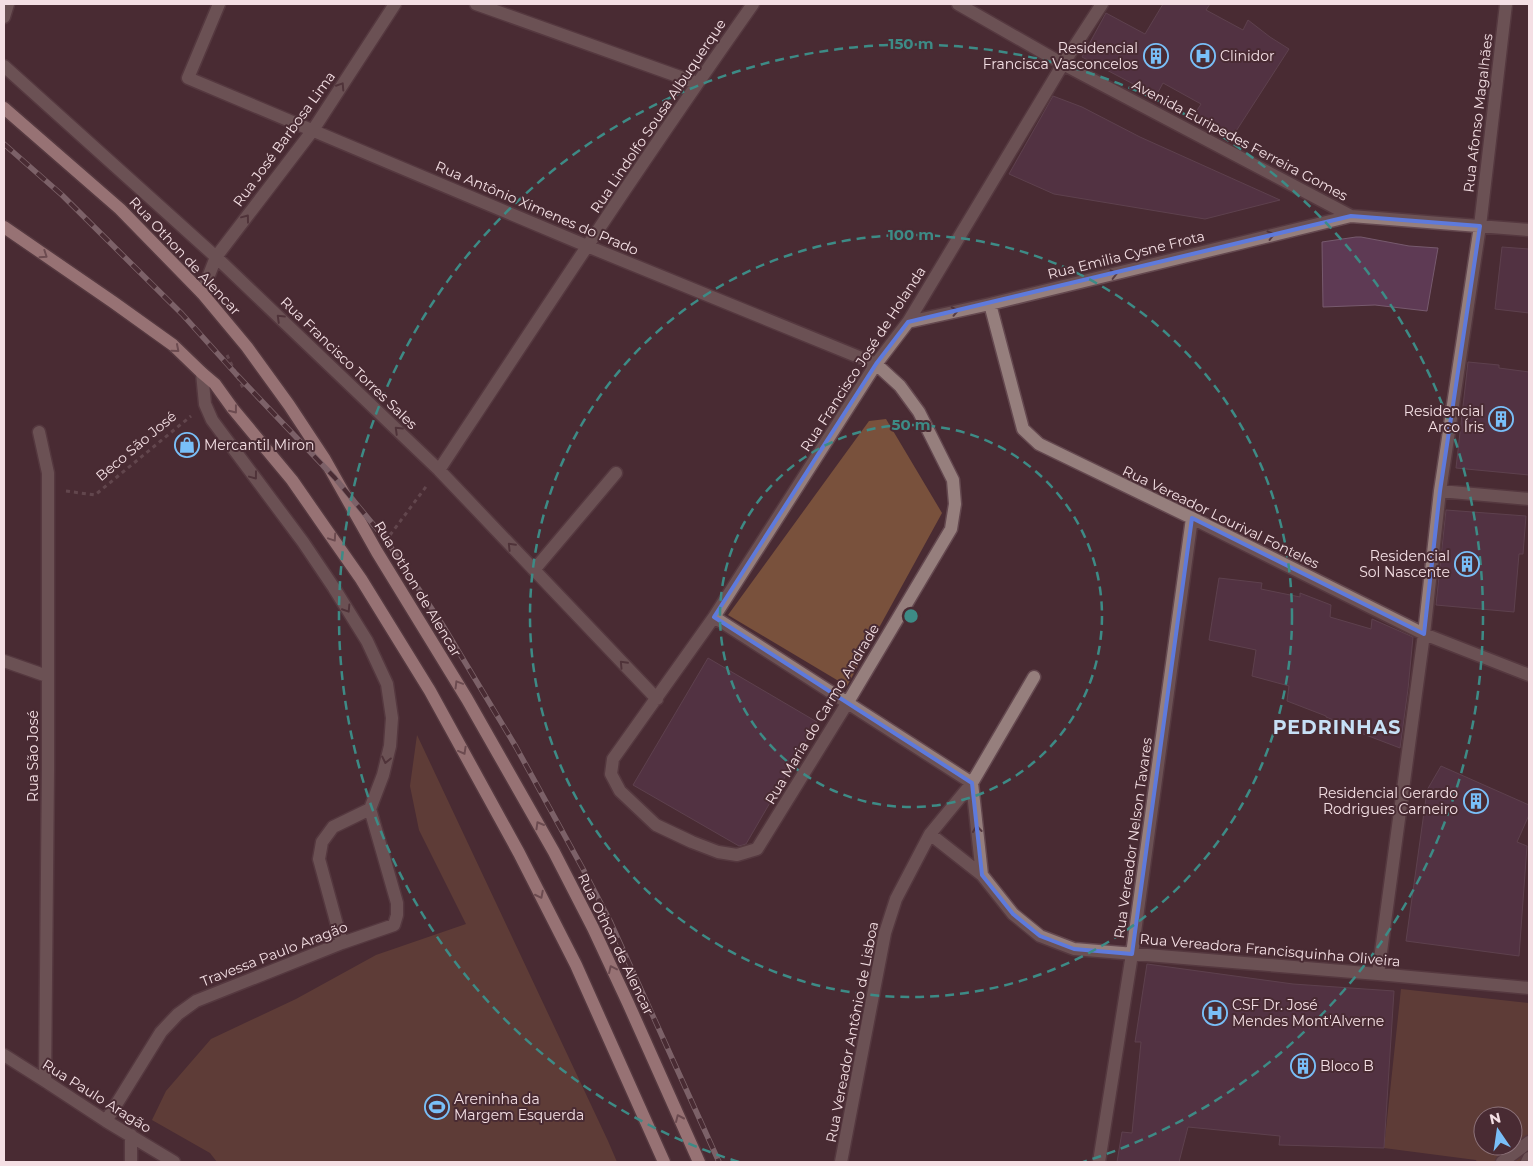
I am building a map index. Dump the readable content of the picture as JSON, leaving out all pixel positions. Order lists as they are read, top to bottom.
{
  "streets": {
    "main road": ["Rua Othon de Alencar"],
    "street": [
      "Rua Afonso Magalhães",
      "Rua Lindolfo Sousa Albuquerque",
      "Rua José Barbosa Lima",
      "Avenida Euripedes Ferreira Gomes",
      "Rua Antônio Ximenes do Prado",
      "Rua Emilia Cysne Frota",
      "Rua Francisco José de Holanda",
      "Rua Francisco Torres Sales",
      "Rua Vereador Lourival Fonteles",
      "Rua Maria do Carmo Andrade",
      "Rua São José",
      "Rua Vereador Nelson Tavares",
      "Rua Vereadora Francisquinha Oliveira",
      "Travessa Paulo Aragão",
      "Rua Vereador Antônio de Lisboa",
      "Rua Paulo Aragão"
    ],
    "path": ["Beco São José"]
  },
  "crossings": [
    ["Rua Afonso Magalhães", "Rua Vereador Lourival Fonteles"],
    ["Rua Afonso Magalhães", "Rua Vereadora Francisquinha Oliveira"],
    ["Rua Lindolfo Sousa Albuquerque", "Rua Antônio Ximenes do Prado"],
    ["Rua Lindolfo Sousa Albuquerque", "Rua Francisco Torres Sales"],
    ["Rua José Barbosa Lima", "Rua Antônio Ximenes do Prado"],
    ["Rua José Barbosa Lima", "Rua Othon de Alencar"],
    ["Rua José Barbosa Lima", "Rua Francisco Torres Sales"],
    ["Avenida Euripedes Ferreira Gomes", "Rua Emilia Cysne Frota"],
    ["Avenida Euripedes Ferreira Gomes", "Rua Francisco José de Holanda"],
    ["Rua Antônio Ximenes do Prado", "Rua Francisco José de Holanda"],
    ["Rua Antônio Ximenes do Prado", "Rua Maria do Carmo Andrade"],
    ["Rua Emilia Cysne Frota", "Rua Francisco José de Holanda"],
    ["Rua Emilia Cysne Frota", "Rua Vereador Lourival Fonteles"],
    ["Rua Francisco José de Holanda", "Rua Francisco Torres Sales"],
    ["Rua Francisco José de Holanda", "Rua Maria do Carmo Andrade"],
    ["Rua Francisco Torres Sales", "Rua Maria do Carmo Andrade"],
    ["Beco São José", "Rua São José"],
    ["Rua Vereador Lourival Fonteles", "Rua Vereador Nelson Tavares"],
    ["Rua São José", "Rua Paulo Aragão"],
    ["Rua Vereador Nelson Tavares", "Rua Vereadora Francisquinha Oliveira"],
    ["Rua Vereadora Francisquinha Oliveira", "Rua Vereador Antônio de Lisboa"],
    ["Travessa Paulo Aragão", "Rua Paulo Aragão"]
  ],
  "one_way": ["Rua José Barbosa Lima", "Rua Emilia Cysne Frota", "Rua Francisco Torres Sales"],
  "districts": ["PEDRINHAS"],
  "places": {
    "building": [
      "Residencial Francisca Vasconcelos",
      "Residencial Arco Íris",
      "Residencial Sol Nascente",
      "Residencial Gerardo Rodrigues Carneiro",
      "Bloco B"
    ],
    "hospital": ["Clinidor", "CSF Dr. José Mendes Mont'Alverne"],
    "shop": ["Mercantil Miron"],
    "sports": ["Areninha da Margem Esquerda"]
  },
  "north": "top",
  "rings": ["150 m", "100 m", "50 m"]
}
